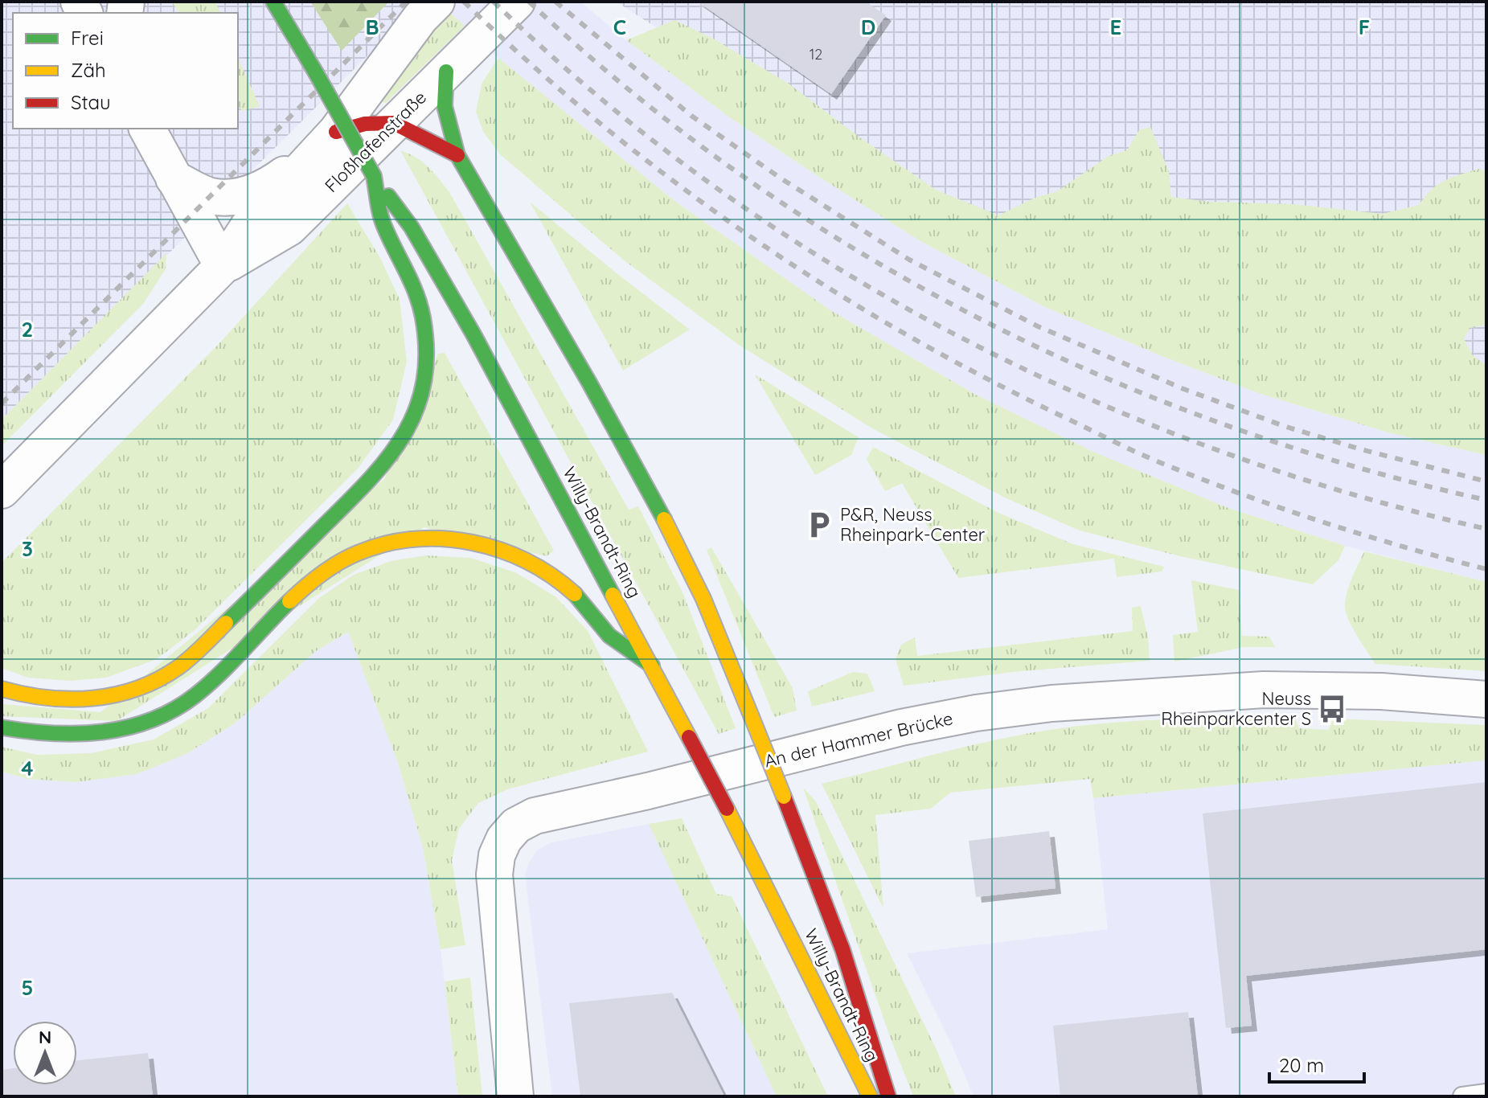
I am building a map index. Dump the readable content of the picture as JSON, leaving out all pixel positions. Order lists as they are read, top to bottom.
{
  "streets": {
    "main road": ["Willy-Brandt-Ring"],
    "street": ["Floßhafenstraße", "An der Hammer Brücke"]
  },
  "places": {
    "parking": ["P&R, Neuss Rheinpark-Center"],
    "bus stop": ["Neuss Rheinparkcenter S"]
  },
  "house_numbers": ["12"],
  "legend": ["Frei", "Zäh", "Stau"],
  "scale_bar": "20 m",
  "north": "top",
  "grid": {
    "columns": [
      "B",
      "C",
      "D",
      "E",
      "F"
    ],
    "rows": [
      "2",
      "3",
      "4",
      "5"
    ]
  }
}
